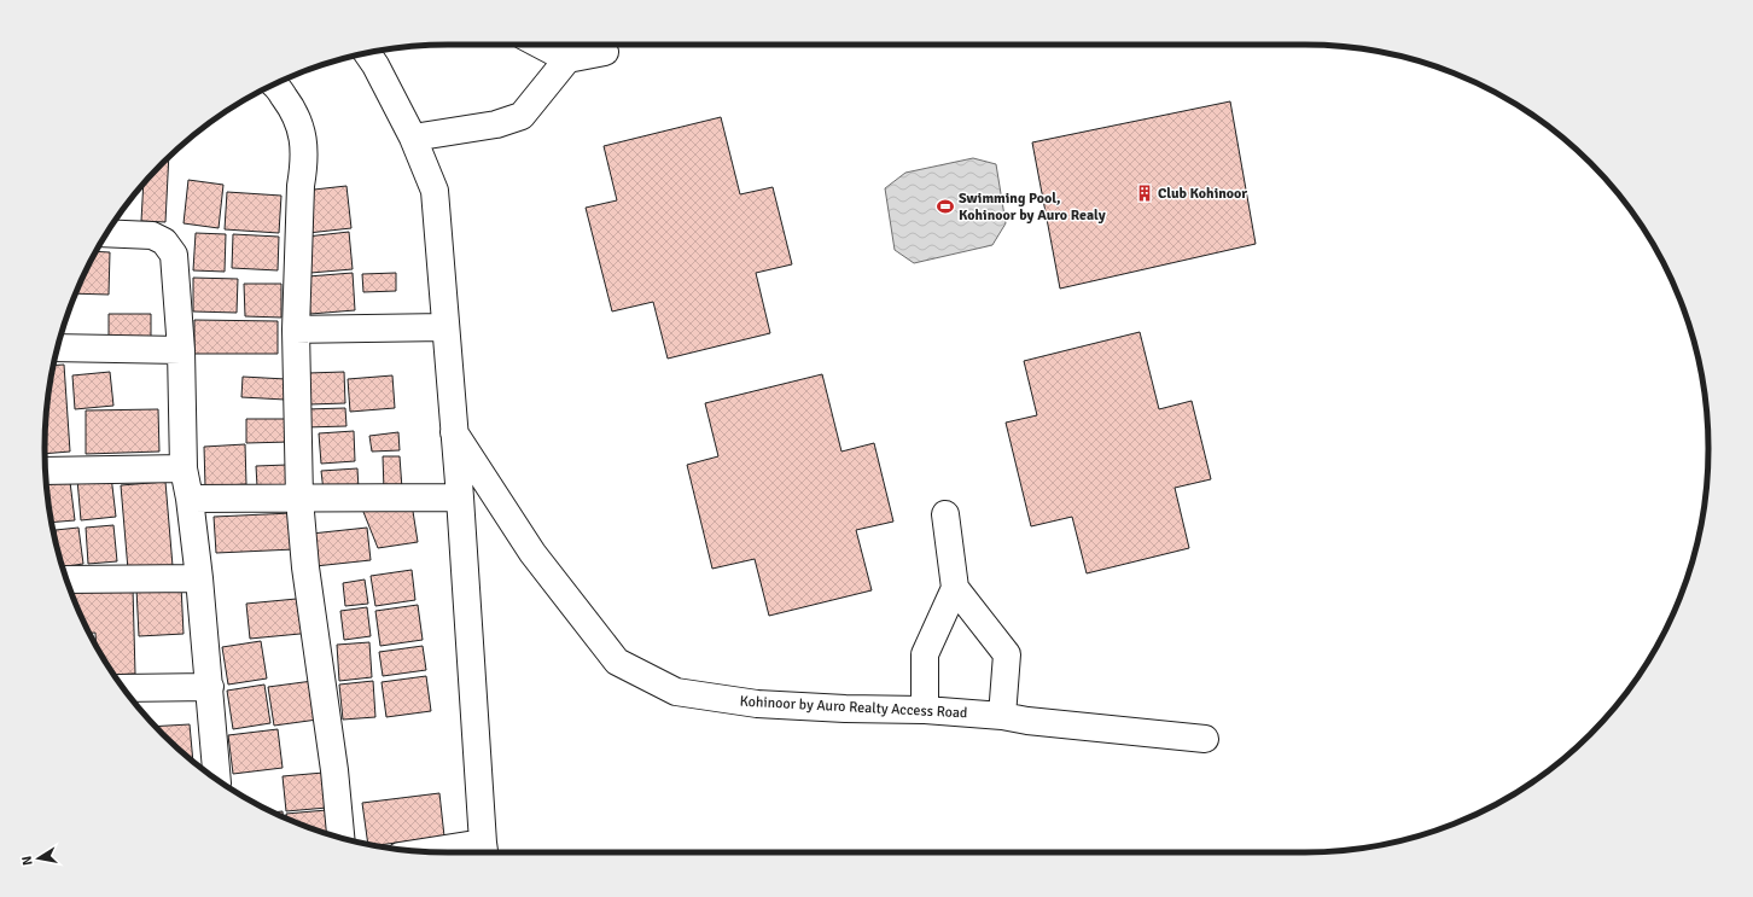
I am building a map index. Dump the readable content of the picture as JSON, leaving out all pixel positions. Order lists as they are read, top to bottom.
{
  "streets": {
    "street": ["Kohinoor by Auro Realty Access Road"]
  },
  "places": {
    "building": ["Club Kohinoor"],
    "sports": ["Swimming Pool, Kohinoor by Auro Realy"]
  },
  "north": "left"
}
